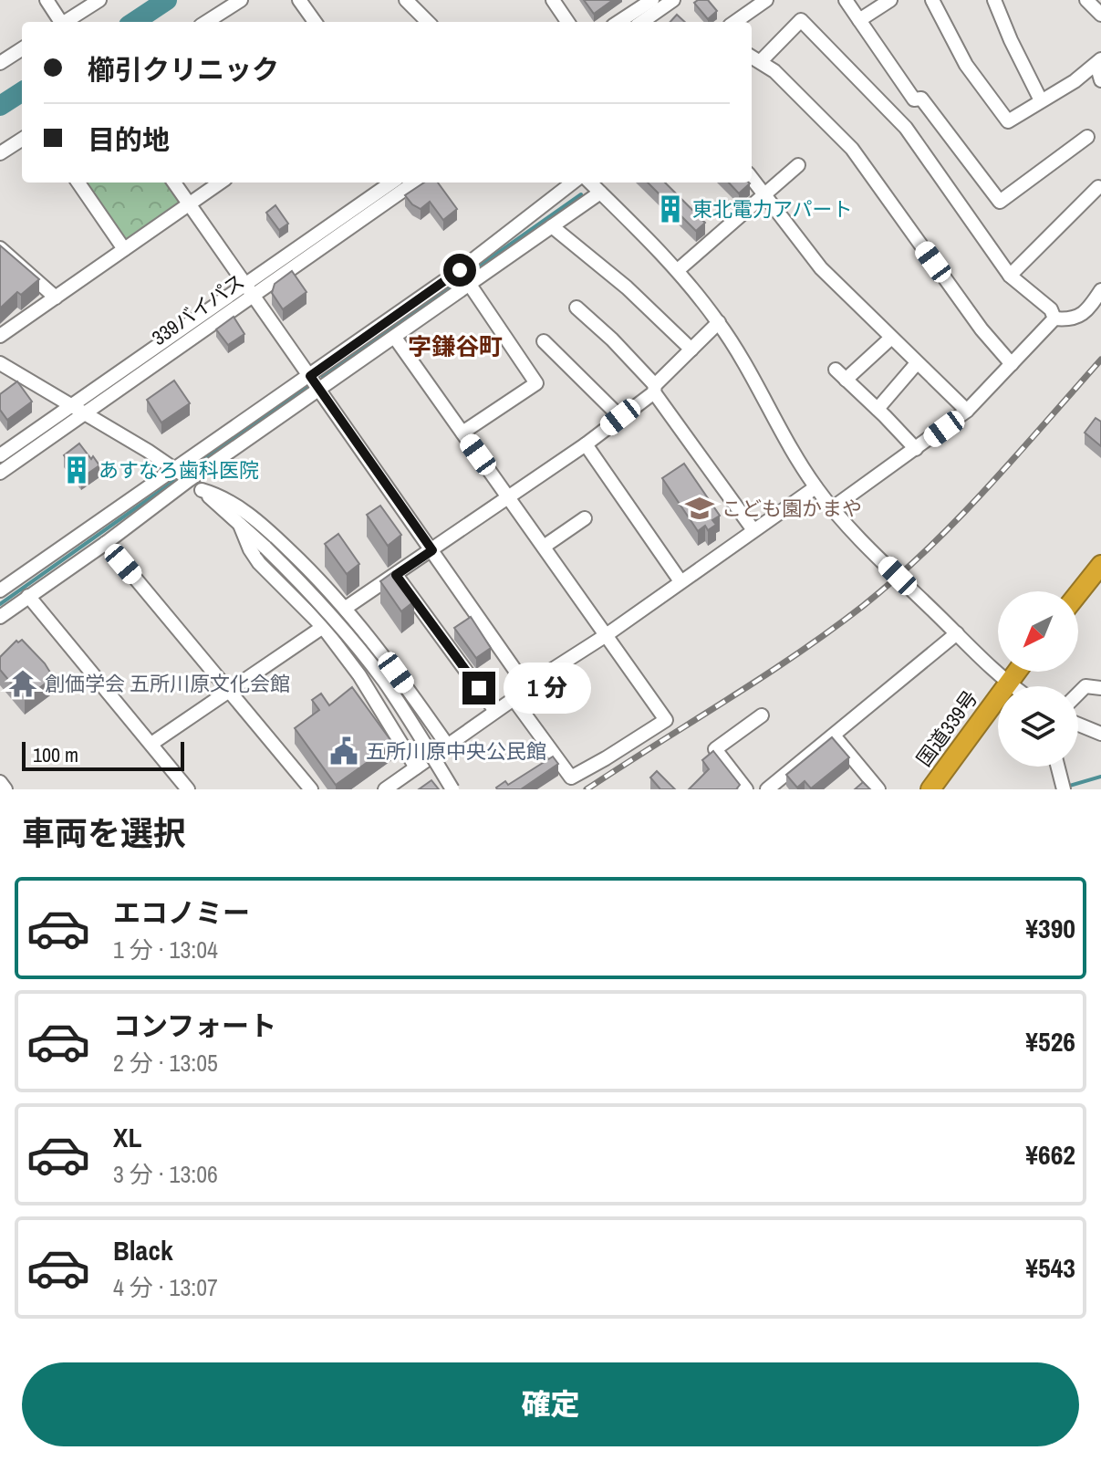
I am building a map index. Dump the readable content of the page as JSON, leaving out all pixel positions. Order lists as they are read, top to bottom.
{
  "streets": {
    "highway": ["国道339号"],
    "street": ["339バイパス"]
  },
  "districts": ["字鎌谷町"],
  "places": {
    "building": ["東北電力アパート", "あすなろ歯科医院"],
    "school or university": ["こども園かまや"],
    "temple": ["創価学会 五所川原文化会館"],
    "public building": ["五所川原中央公民館"]
  },
  "scale_bar": "100 m",
  "north": "bottom left",
  "page": {
    "banner": ["櫛引クリニック", "目的地"],
    "bubble": "1 分",
    "scale": "100 m",
    "heading": "車両を選択",
    "list": [
      {
        "name": "エコノミー",
        "note": "1 分 · 13:04",
        "value": "¥390"
      },
      {
        "name": "コンフォート",
        "note": "2 分 · 13:05",
        "value": "¥526"
      },
      {
        "name": "XL",
        "note": "3 分 · 13:06",
        "value": "¥662"
      },
      {
        "name": "Black",
        "note": "4 分 · 13:07",
        "value": "¥543"
      }
    ],
    "buttons": "確定"
  }
}
